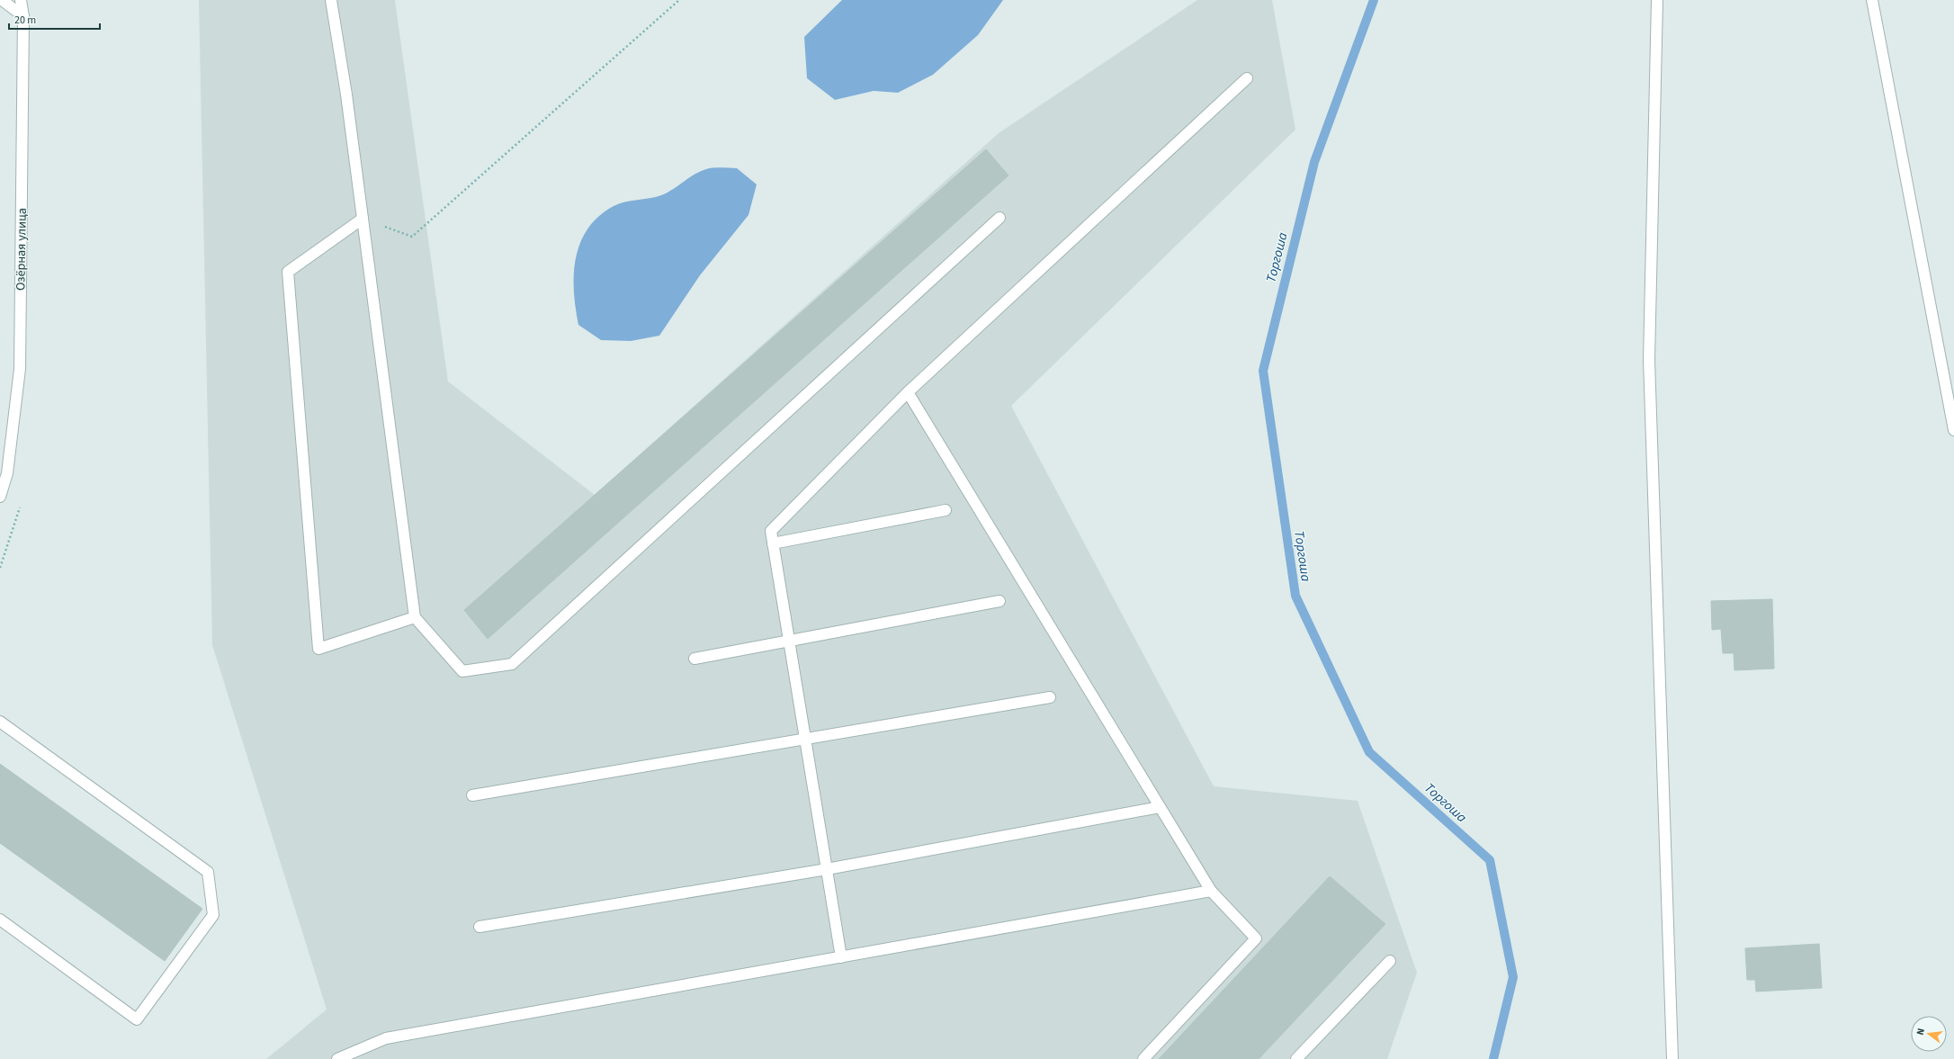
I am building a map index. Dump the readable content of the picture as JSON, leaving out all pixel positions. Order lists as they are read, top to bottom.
{
  "streets": {
    "street": ["Озёрная улица"]
  },
  "water": ["Торгоша"],
  "scale_bar": "20 m",
  "north": "left"
}
